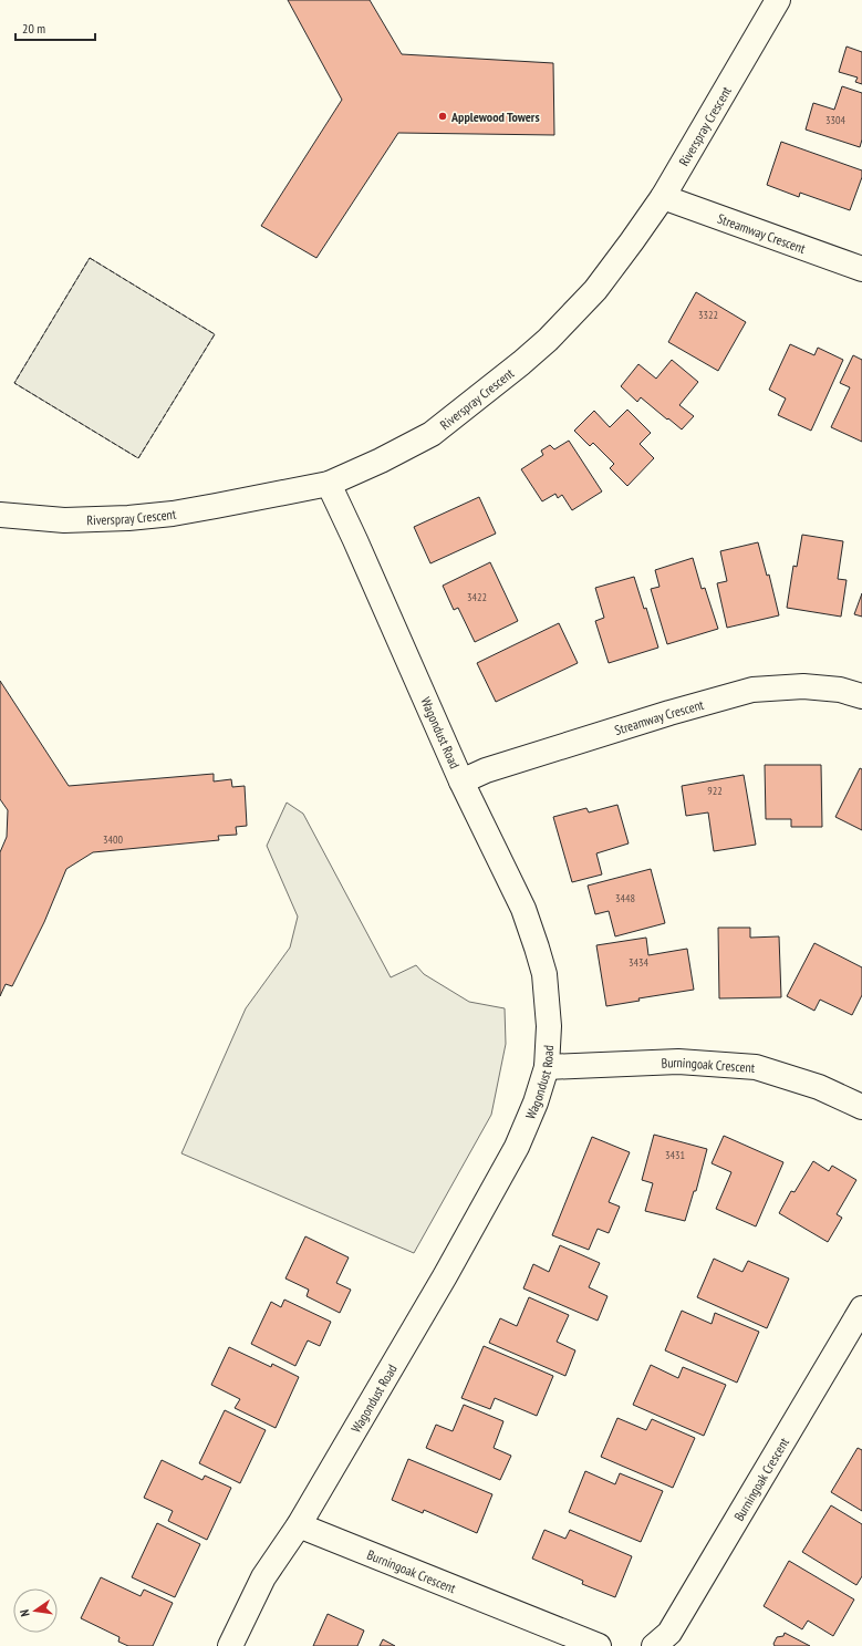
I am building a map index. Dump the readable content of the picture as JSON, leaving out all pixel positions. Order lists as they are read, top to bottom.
{
  "streets": {
    "street": [
      "Riverspray Crescent",
      "Streamway Crescent",
      "Wagondust Road",
      "Burningoak Crescent"
    ]
  },
  "crossings": [
    ["Riverspray Crescent", "Streamway Crescent"],
    ["Riverspray Crescent", "Wagondust Road"],
    ["Streamway Crescent", "Wagondust Road"],
    ["Wagondust Road", "Burningoak Crescent"]
  ],
  "places": ["Applewood Towers"],
  "house_numbers": [
    "3304",
    "3322",
    "3422",
    "922",
    "3400",
    "3448",
    "3434",
    "3431"
  ],
  "scale_bar": "20 m",
  "north": "left"
}
